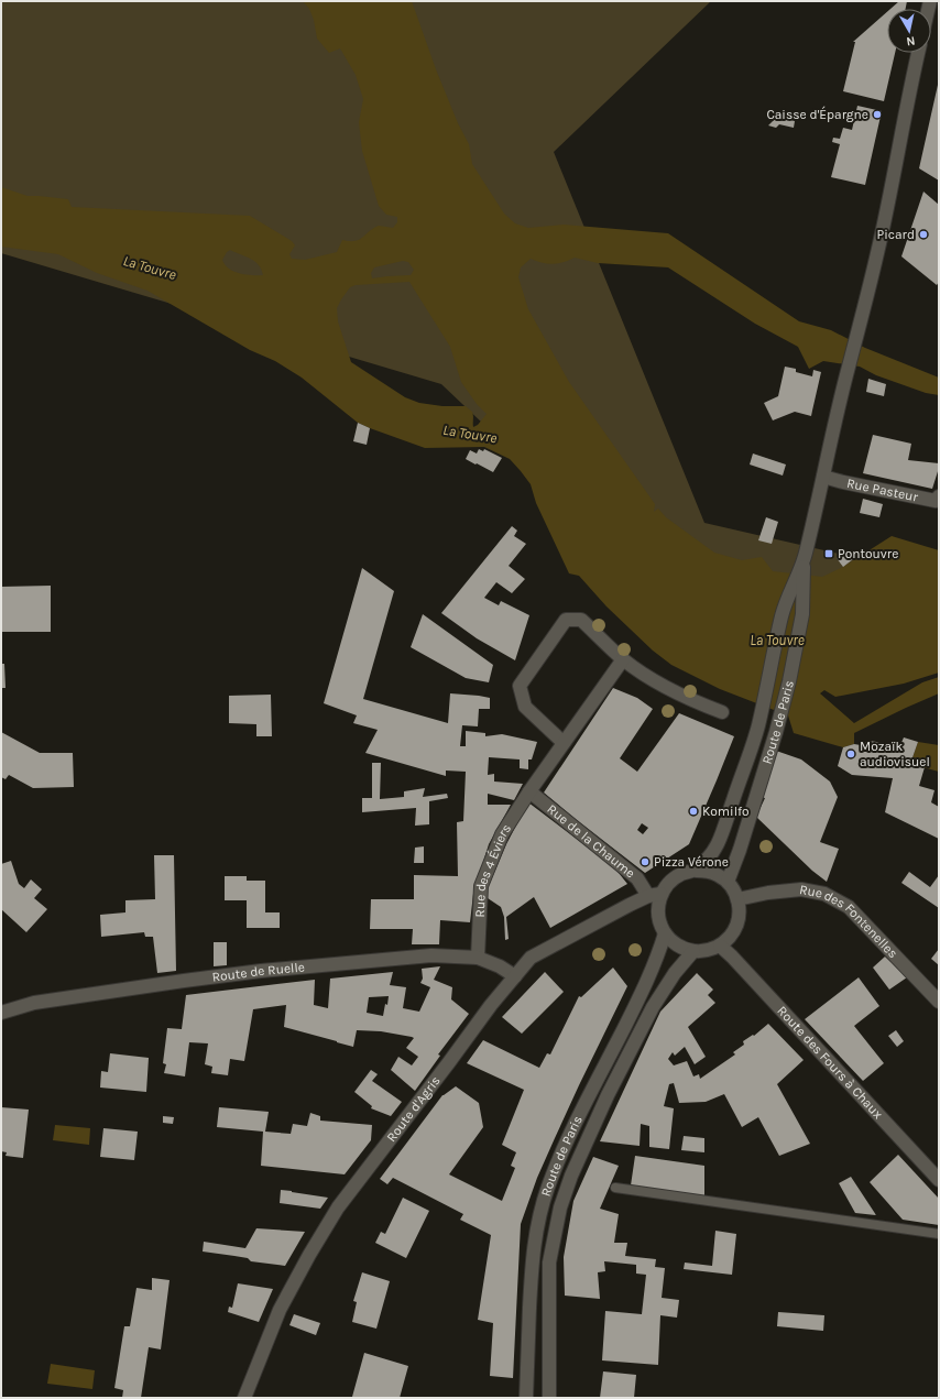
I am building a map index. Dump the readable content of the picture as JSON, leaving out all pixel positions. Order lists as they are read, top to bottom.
{
  "streets": {
    "street": [
      "Rue Pasteur",
      "Route de Paris",
      "Rue de la Chaume",
      "Rue des 4 Éviers",
      "Rue des Fontenelles",
      "Route de Ruelle",
      "Route des Fours à Chaux",
      "Route d'Agris"
    ]
  },
  "crossings": [
    ["Route de Paris", "Rue de la Chaume"],
    ["Route de Paris", "Rue des Fontenelles"],
    ["Route de Paris", "Route des Fours à Chaux"],
    ["Route de Paris", "Route d'Agris"],
    ["Rue de la Chaume", "Rue des 4 Éviers"],
    ["Rue de la Chaume", "Rue des Fontenelles"],
    ["Rue de la Chaume", "Route des Fours à Chaux"],
    ["Rue de la Chaume", "Route d'Agris"],
    ["Rue des 4 Éviers", "Route de Ruelle"],
    ["Rue des Fontenelles", "Route des Fours à Chaux"],
    ["Rue des Fontenelles", "Route d'Agris"],
    ["Route de Ruelle", "Route d'Agris"],
    ["Route des Fours à Chaux", "Route d'Agris"]
  ],
  "water": ["La Touvre"],
  "places": {
    "other": [
      "Caisse d'Épargne",
      "Picard",
      "Mozaïk audiovisuel",
      "Komilfo",
      "Pizza Vérone"
    ],
    "transit": ["Pontouvre"]
  },
  "north": "bottom"
}
